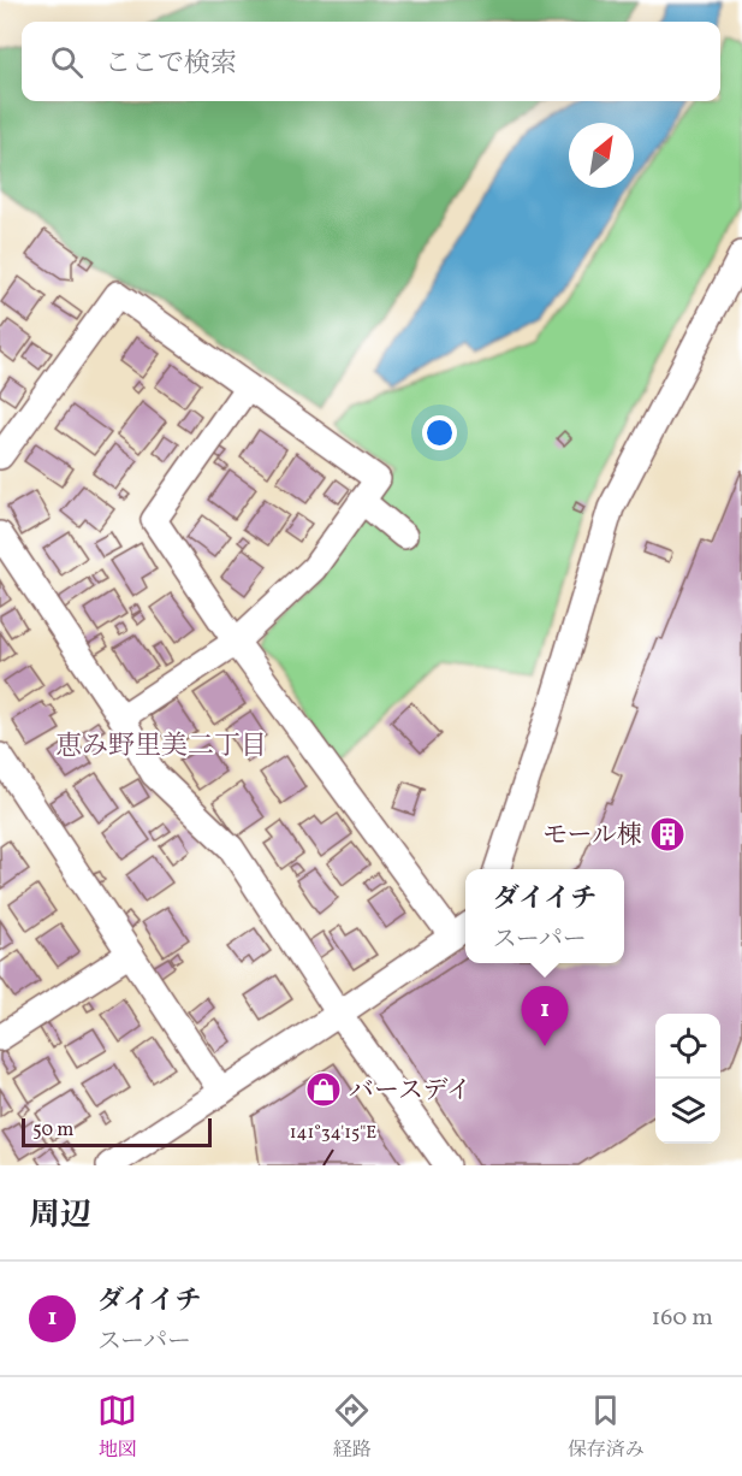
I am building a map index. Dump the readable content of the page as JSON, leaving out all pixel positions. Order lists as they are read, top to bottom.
{
  "districts": ["恵み野里美二丁目"],
  "places": {
    "building": ["モール棟"],
    "shop": ["バースデイ"]
  },
  "scale_bar": "50 m",
  "north": "top right",
  "page": {
    "search": "ここで検索",
    "popup": ["ダイイチ", "スーパー"],
    "pins": "1",
    "scale": "50 m",
    "heading": "周辺",
    "list": [
      {
        "mark": "1",
        "name": "ダイイチ",
        "note": "スーパー",
        "value": "160 m"
      }
    ],
    "nav": ["地図", "経路", "保存済み"]
  },
  "coordinates": ["141°34'15\"E"]
}
